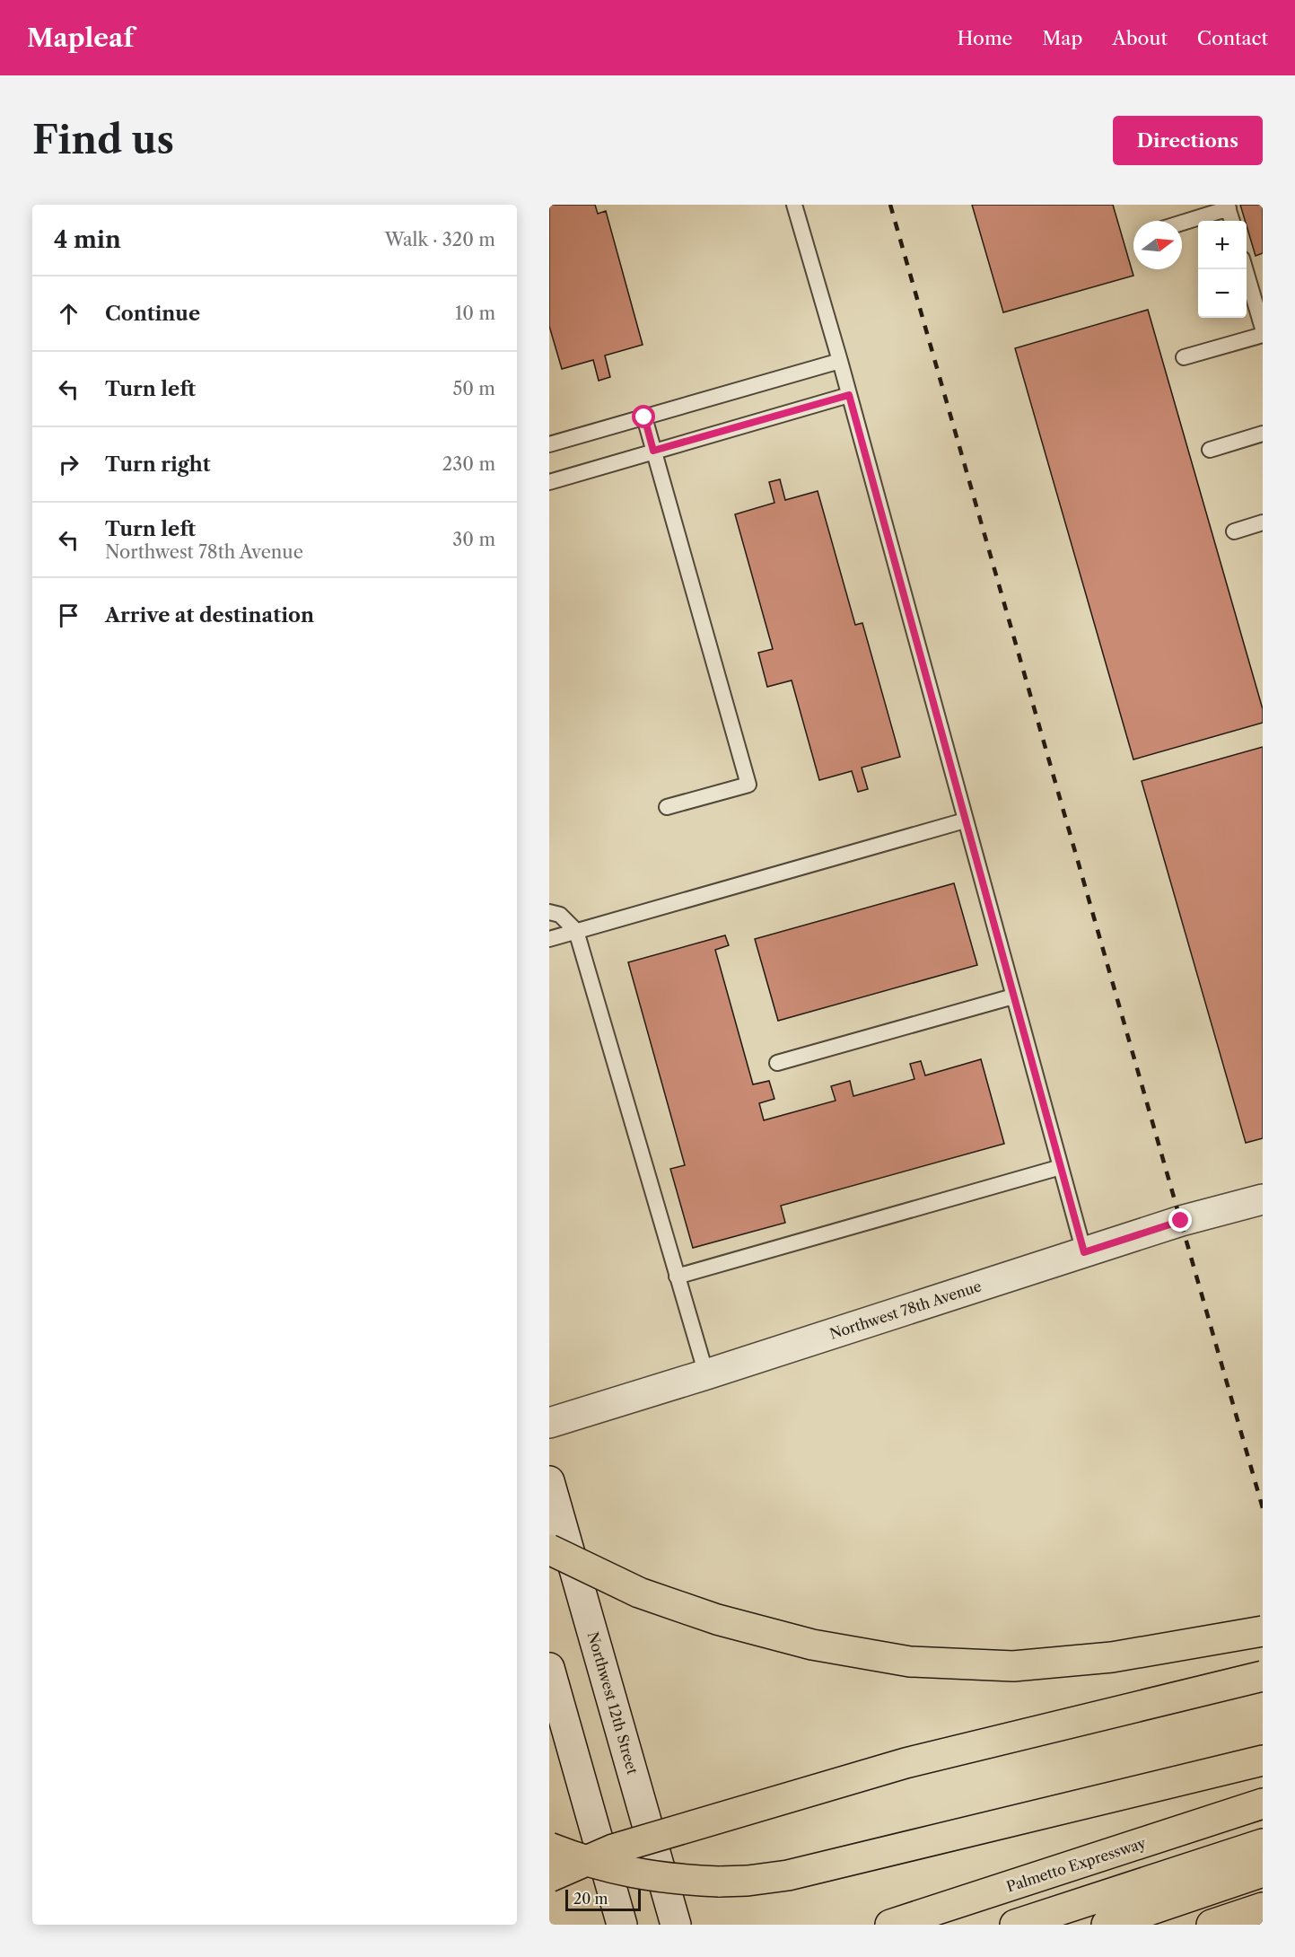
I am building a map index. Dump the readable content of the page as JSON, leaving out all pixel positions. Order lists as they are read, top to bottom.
{
  "streets": {
    "highway": ["Palmetto Expressway"],
    "street": ["Northwest 78th Avenue", "Northwest 12th Street"]
  },
  "scale_bar": "20 m",
  "north": "right",
  "page": {
    "header": "Mapleaf",
    "nav": [
      "Home",
      "Map",
      "About",
      "Contact"
    ],
    "buttons": "Directions",
    "title": "Find us",
    "heading": ["4 min", "Walk · 320 m"],
    "map_buttons": ["+", "−"],
    "list": [
      ["Continue", "10 m"],
      ["Turn left", "50 m"],
      ["Turn right", "230 m"],
      ["Turn left", "Northwest 78th Avenue", "30 m"],
      "Arrive at destination"
    ],
    "scale": "20 m"
  }
}
